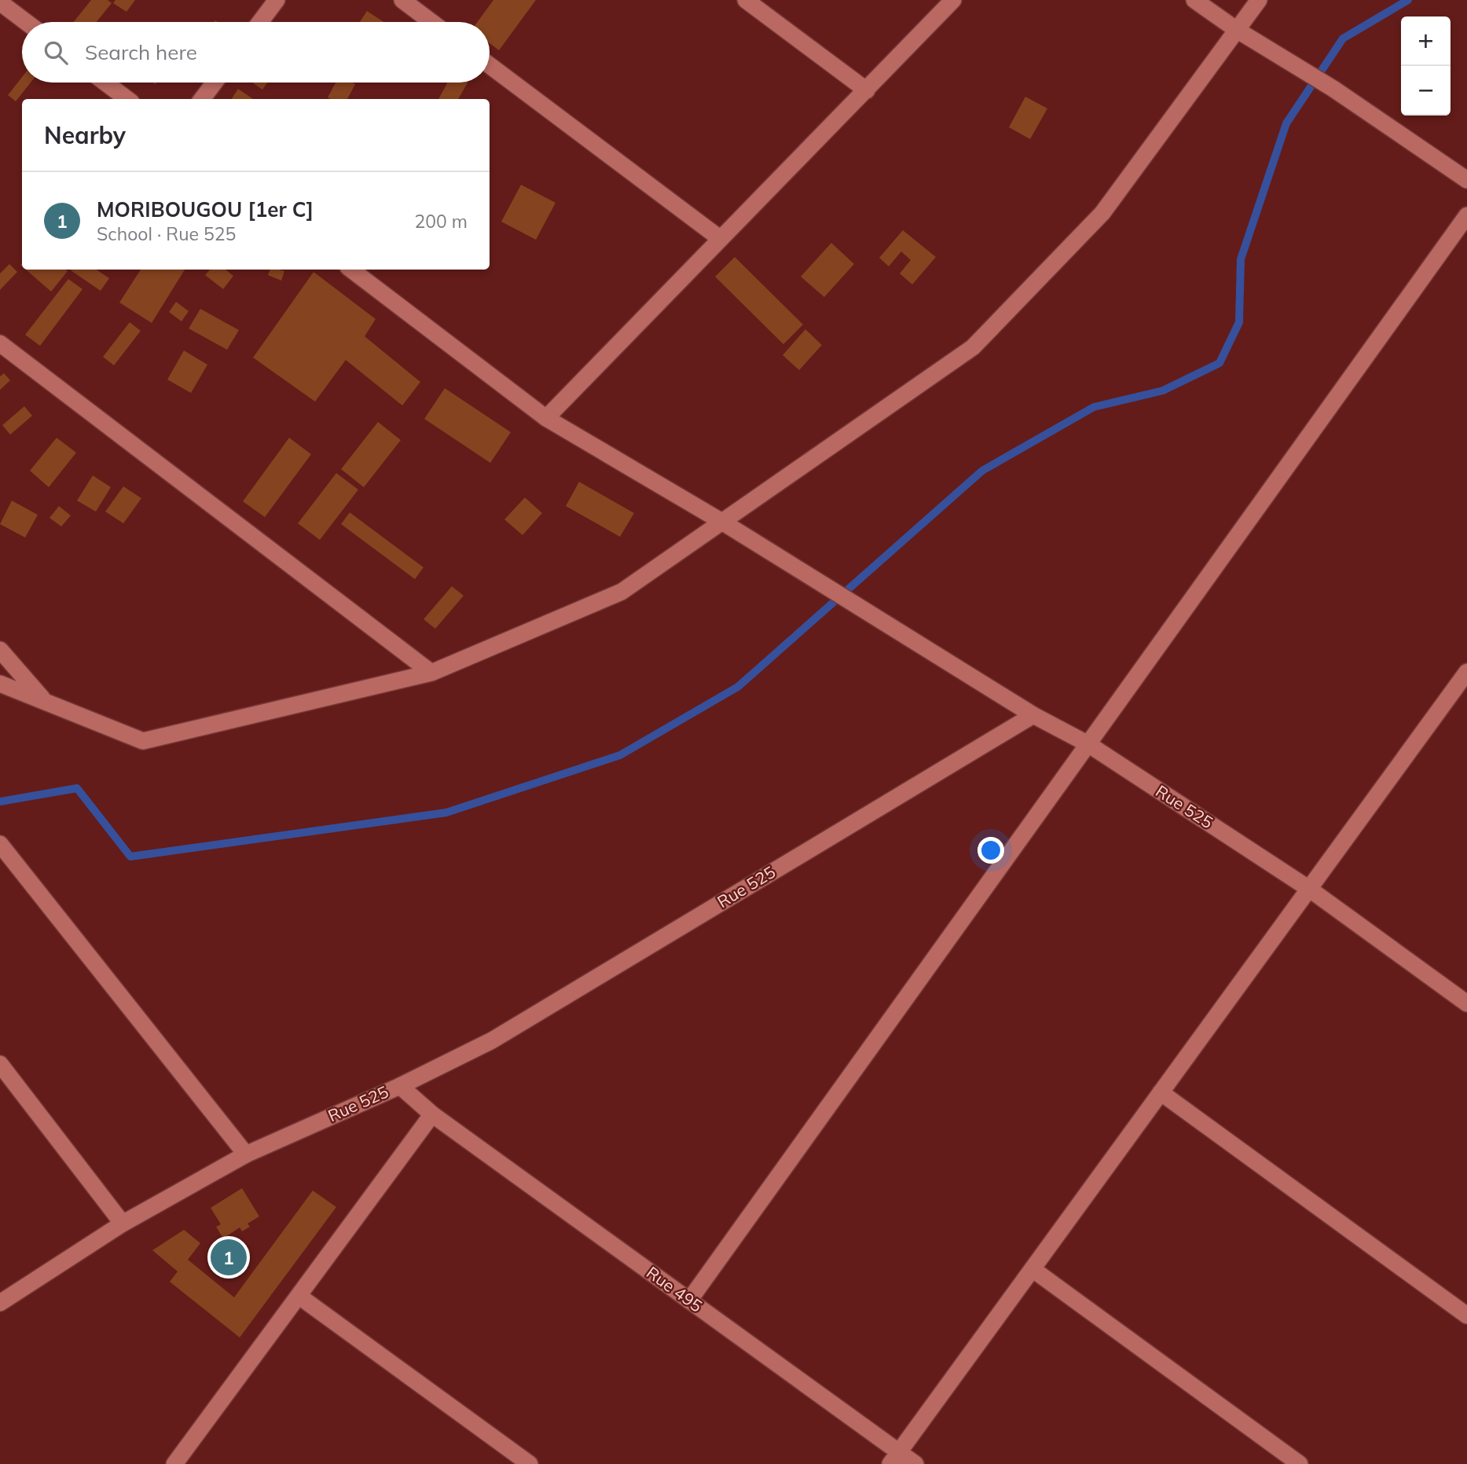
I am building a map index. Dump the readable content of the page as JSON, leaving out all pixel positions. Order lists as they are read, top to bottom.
{
  "streets": {
    "street": ["Rue 525", "Rue 495"]
  },
  "crossings": [
    ["Rue 525", "Rue 495"]
  ],
  "page": {
    "map_buttons": ["+", "−"],
    "search": "Search here",
    "heading": "Nearby",
    "list": [
      {
        "mark": "1",
        "name": "MORIBOUGOU [1er C]",
        "note": "School · Rue 525",
        "value": "200 m"
      }
    ],
    "pins": "1"
  }
}
